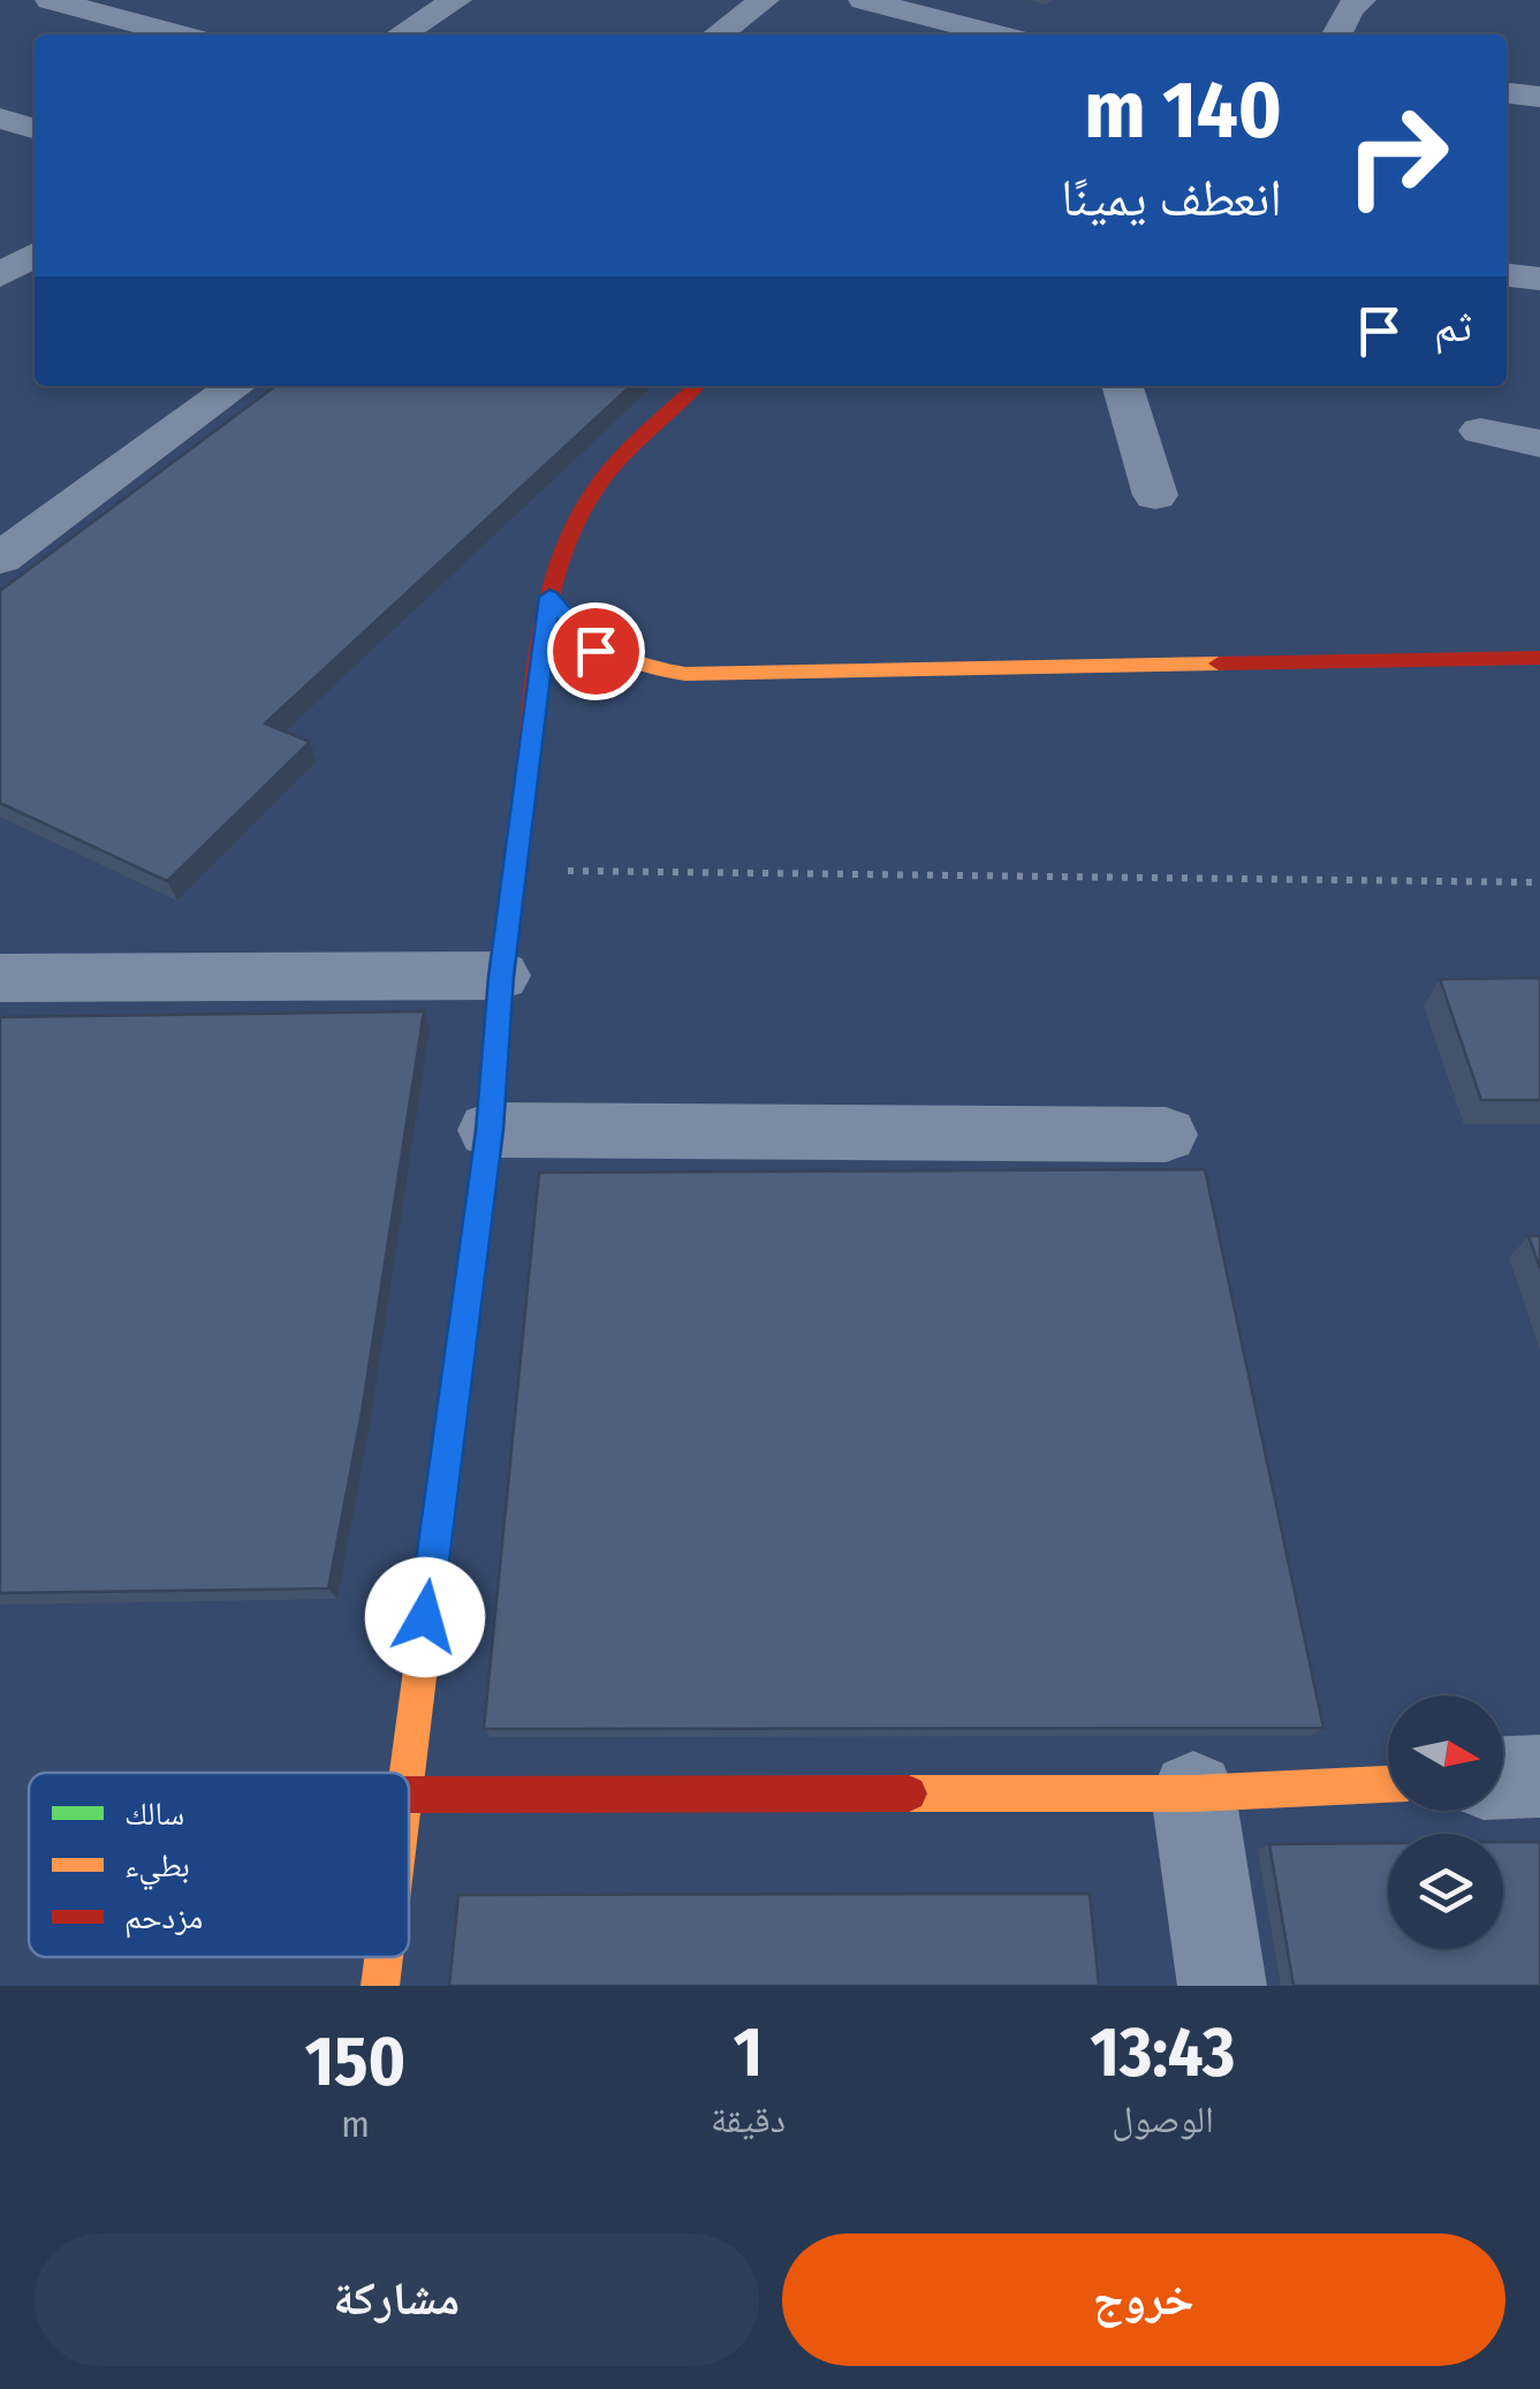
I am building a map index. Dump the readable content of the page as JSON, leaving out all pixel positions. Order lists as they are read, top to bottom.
{
  "legend": ["سالك", "بطيء", "مزدحم"],
  "north": "right",
  "page": {
    "turn": ["140 m", "انعطف يمينًا"],
    "then": "ثم",
    "eta": [
      "13:43",
      "الوصول",
      "1",
      "دقيقة",
      "150",
      "m"
    ],
    "buttons": ["خروج", "مشاركة"]
  }
}
